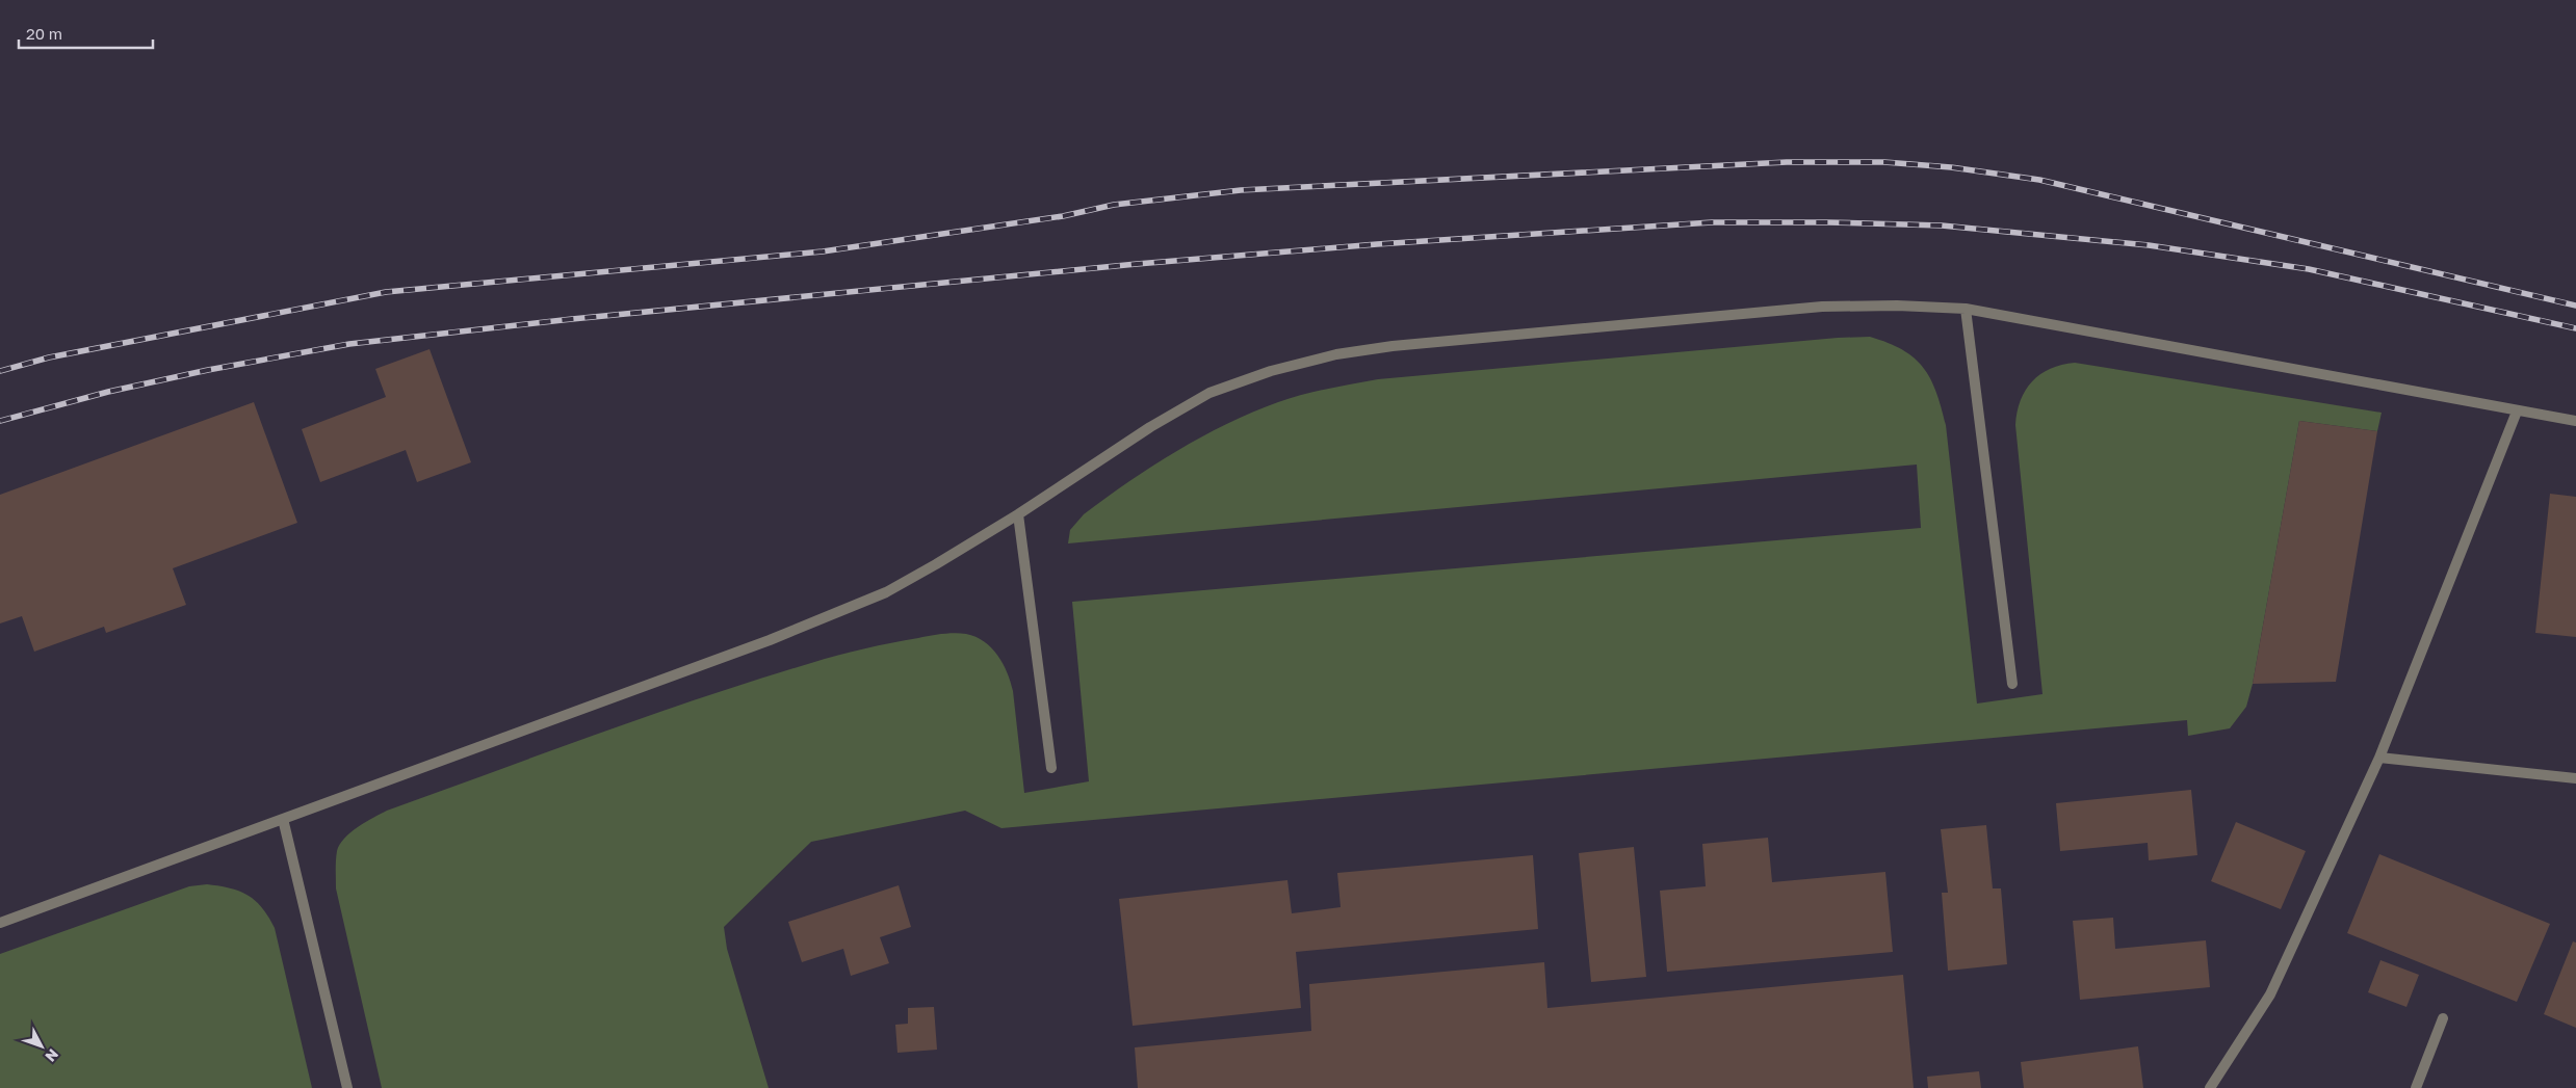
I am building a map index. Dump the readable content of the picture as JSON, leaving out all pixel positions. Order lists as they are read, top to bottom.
{
  "scale_bar": "20 m",
  "north": "bottom right"
}
